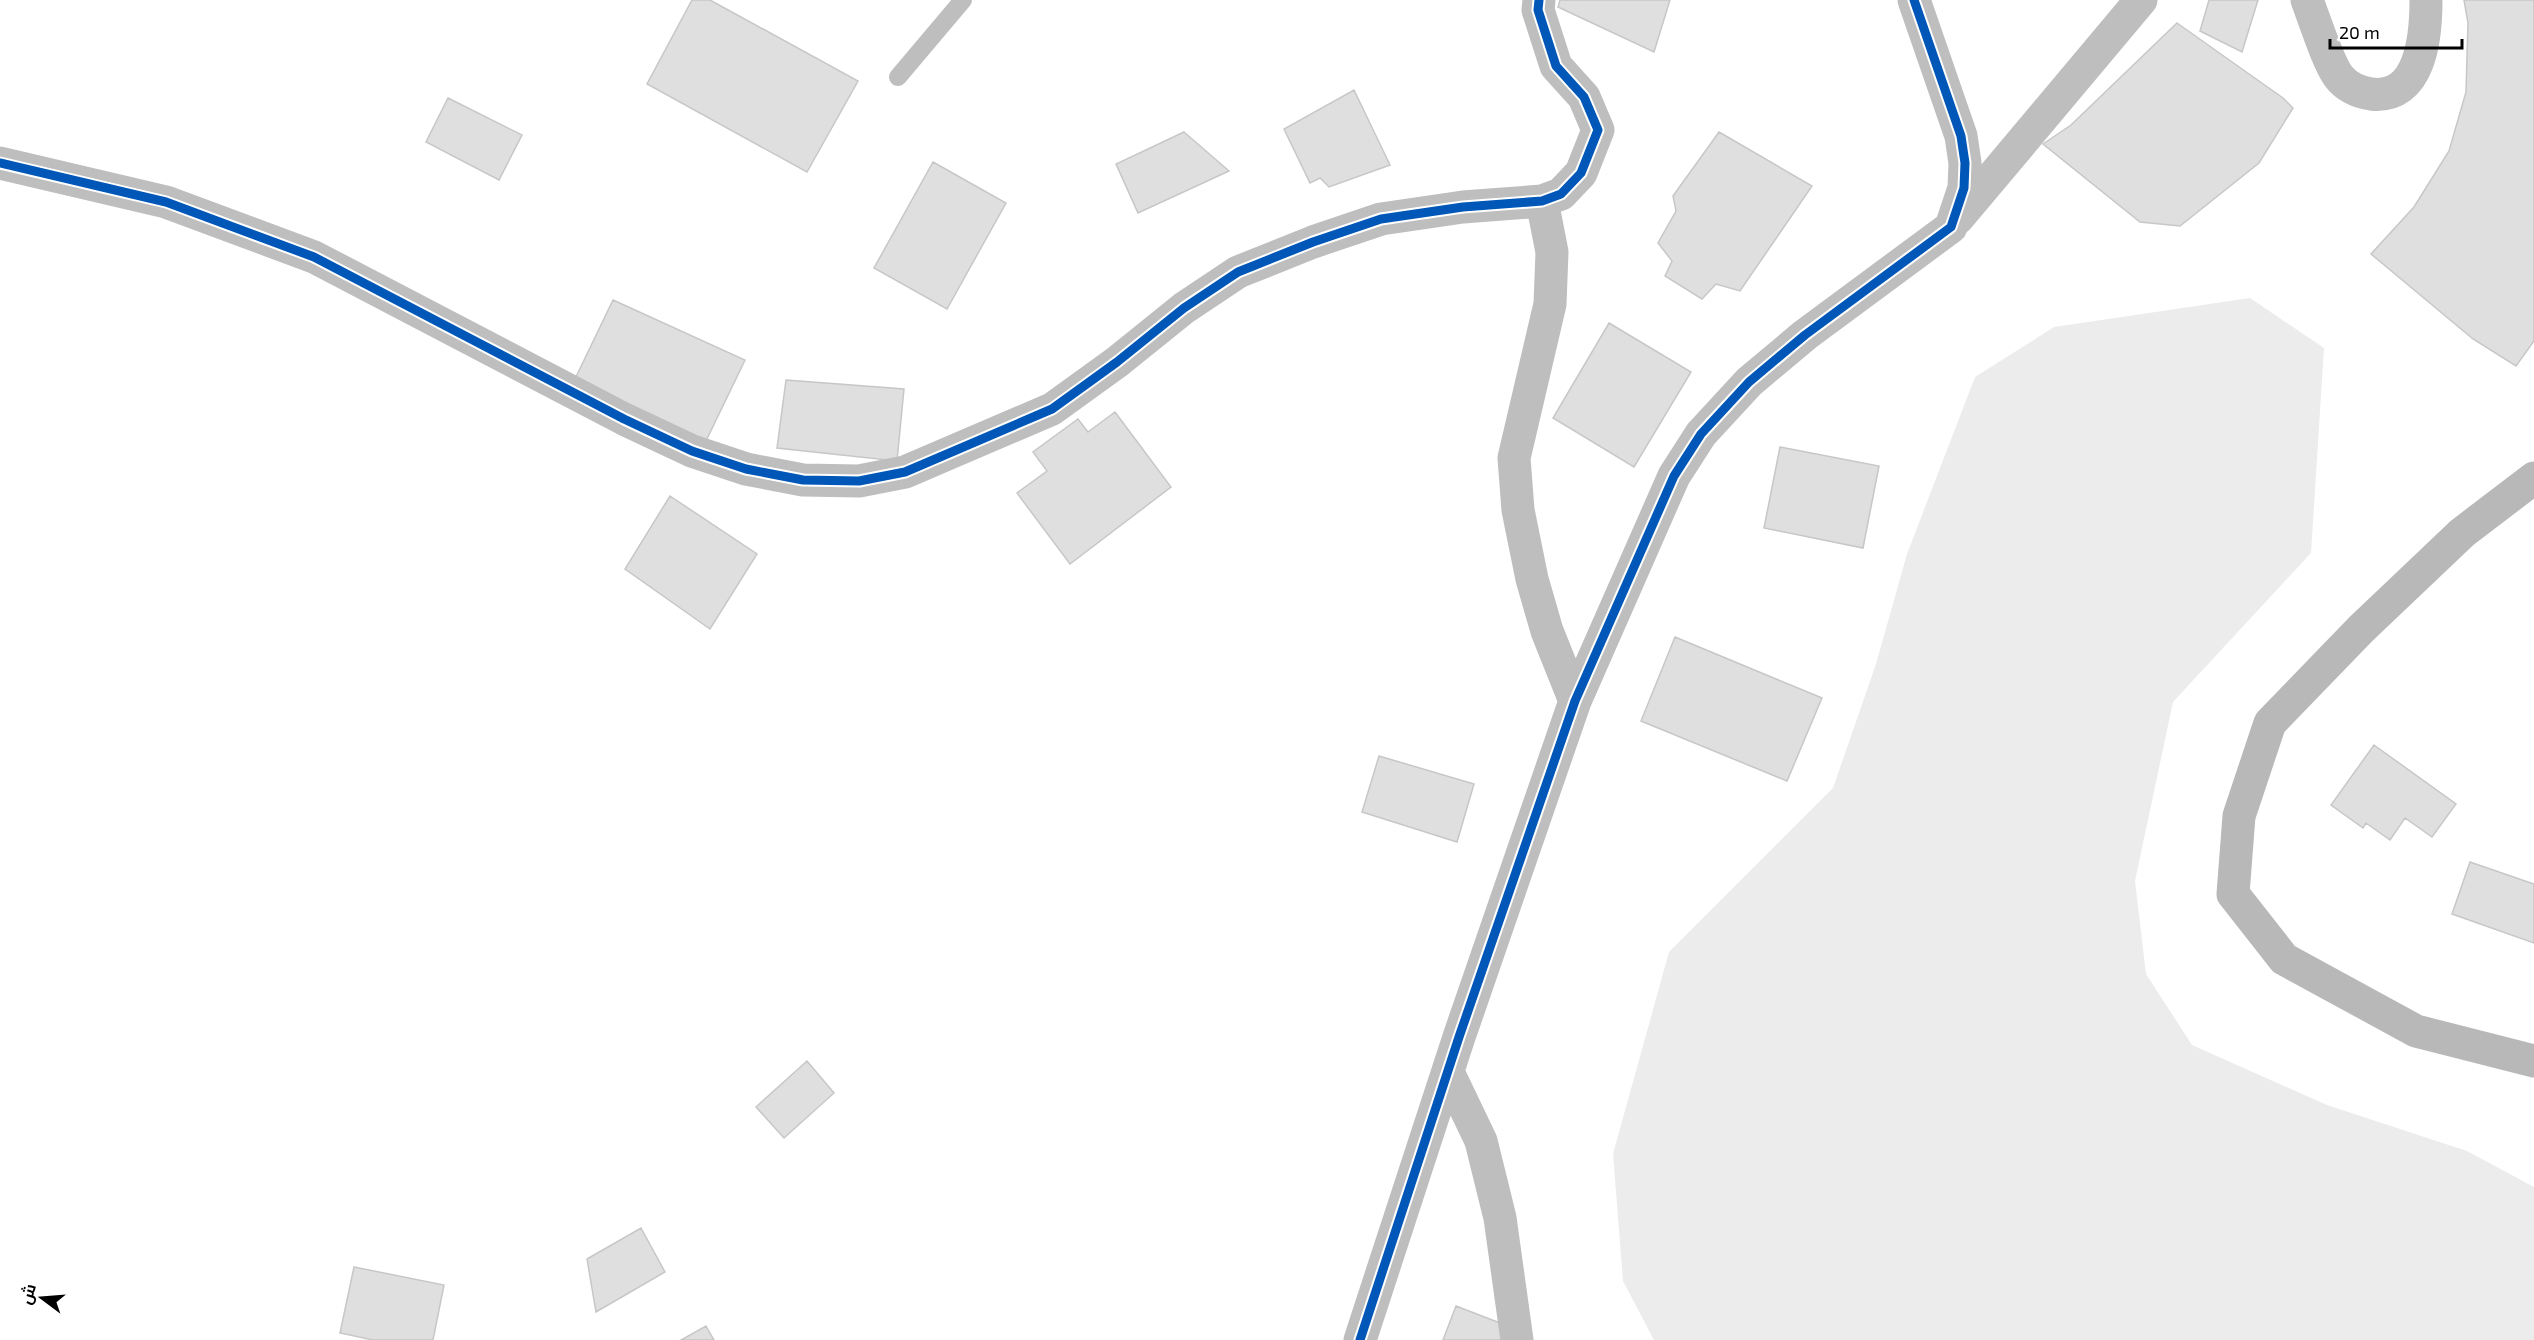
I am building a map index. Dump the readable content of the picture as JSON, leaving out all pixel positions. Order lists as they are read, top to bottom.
{
  "scale_bar": "20 m",
  "north": "left"
}
